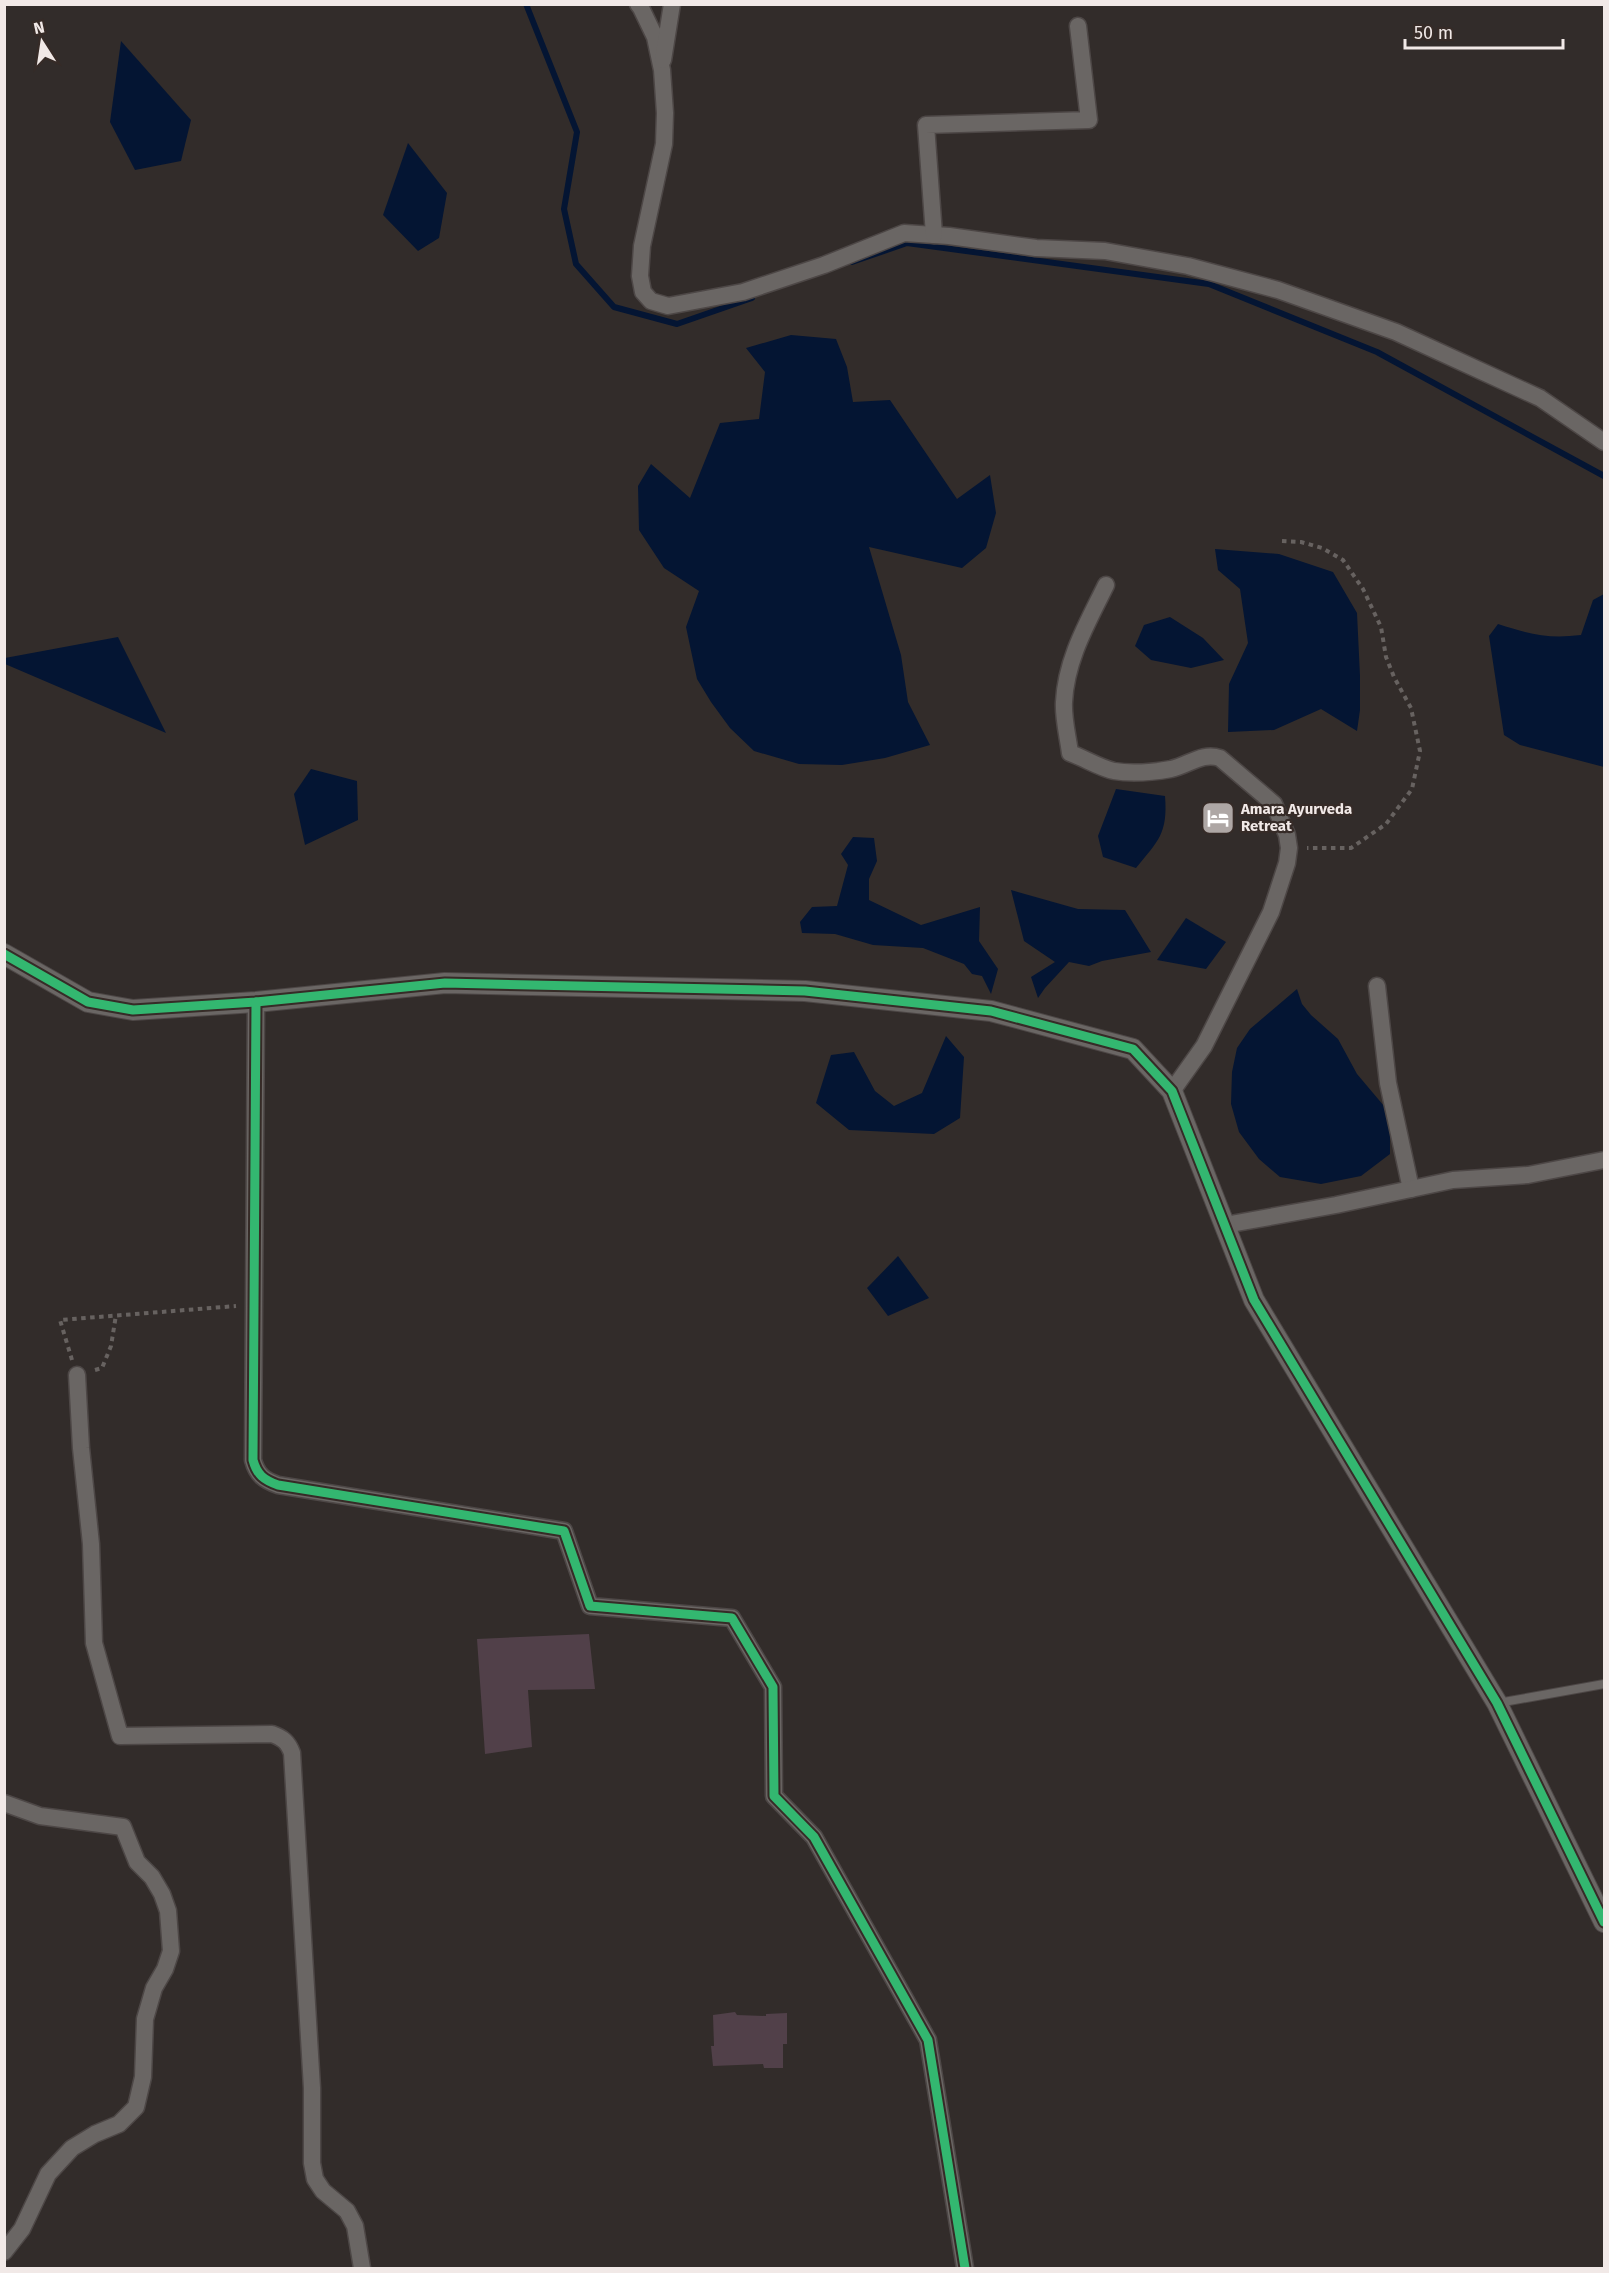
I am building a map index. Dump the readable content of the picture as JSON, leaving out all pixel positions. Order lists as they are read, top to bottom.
{
  "places": {
    "hotel": ["Amara Ayurveda Retreat"]
  },
  "scale_bar": "50 m",
  "north": "top"
}
